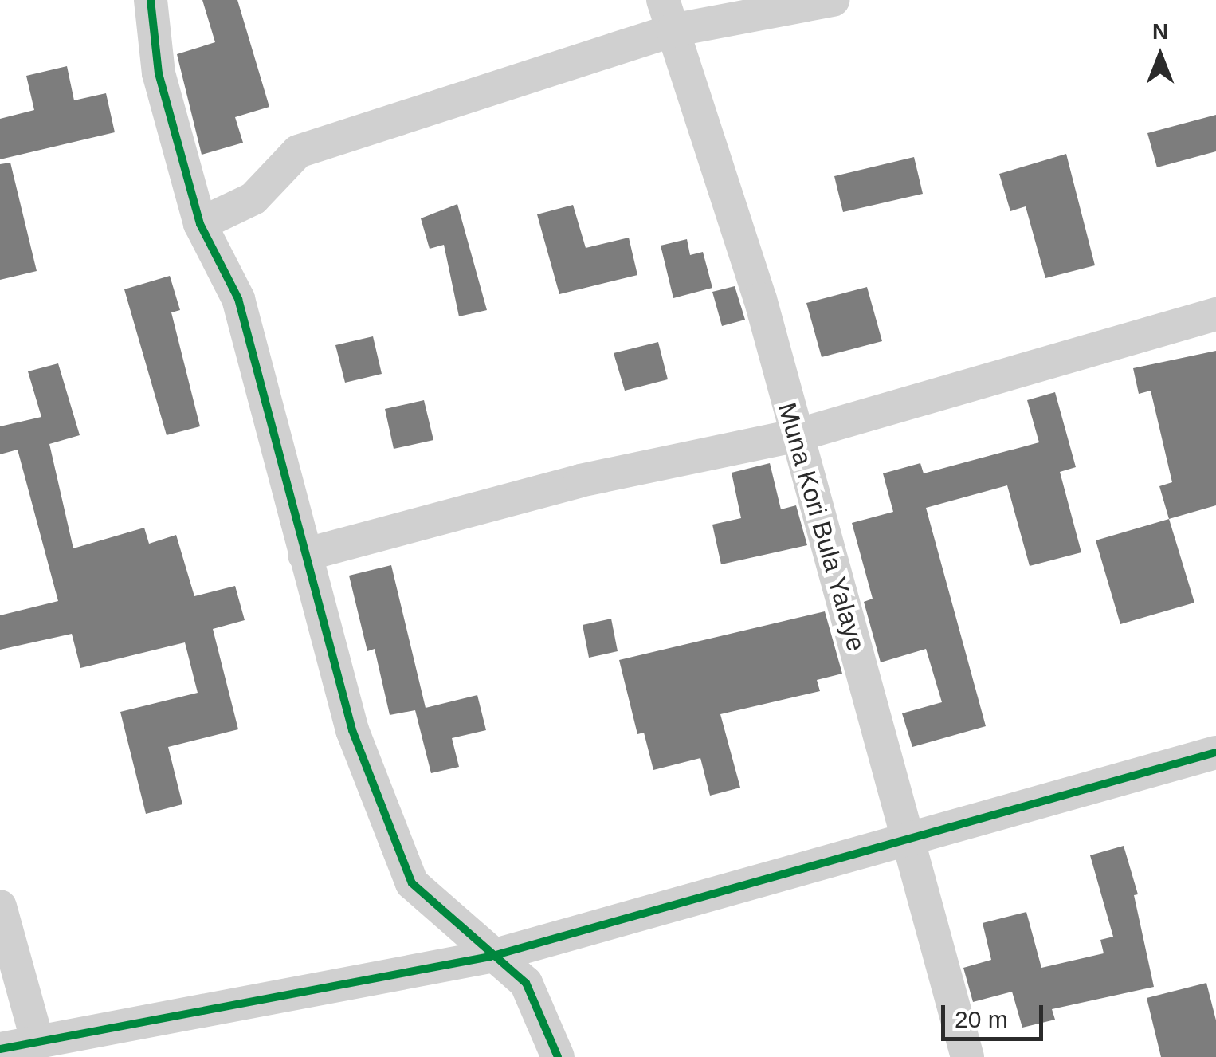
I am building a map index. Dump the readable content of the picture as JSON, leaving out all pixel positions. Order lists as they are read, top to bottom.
{
  "streets": {
    "street": ["Muna Kori Bula Yalaye"]
  },
  "scale_bar": "20 m",
  "north": "top"
}
